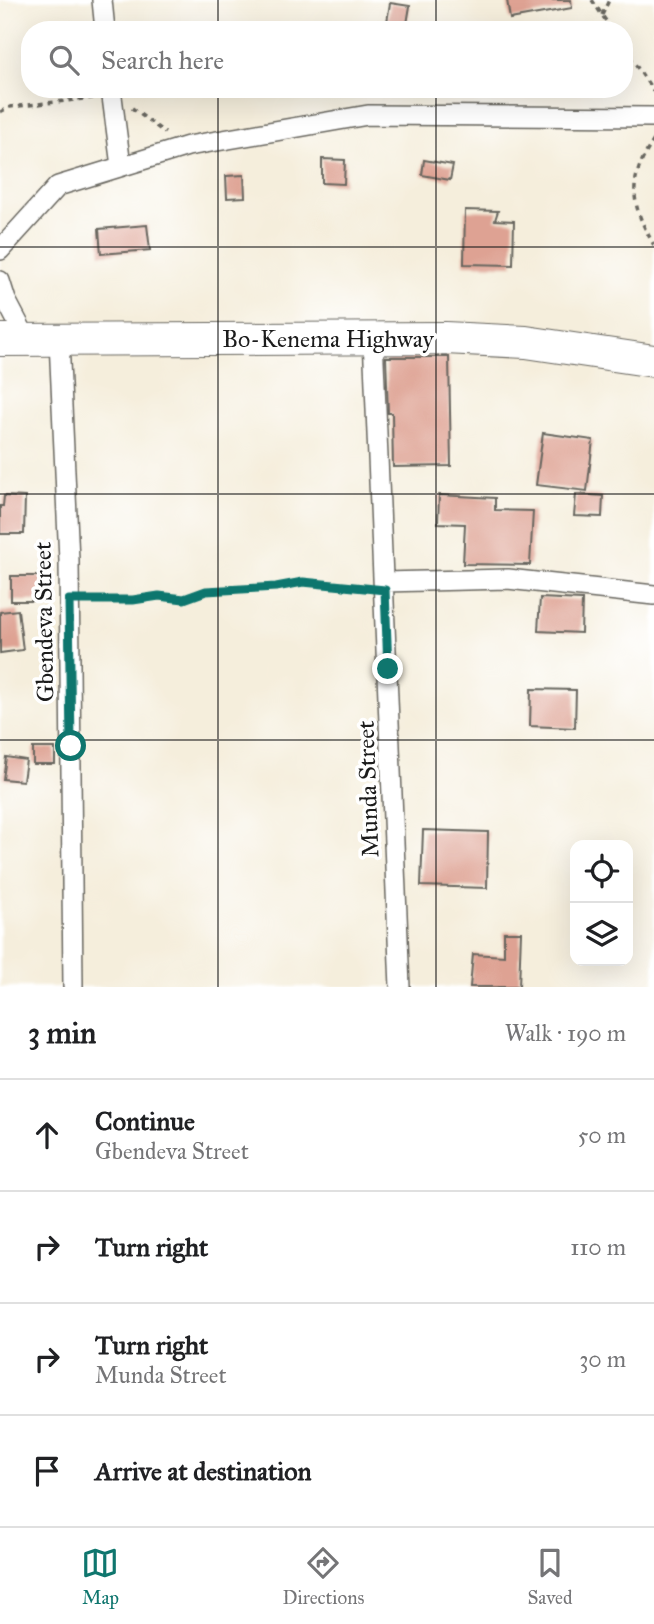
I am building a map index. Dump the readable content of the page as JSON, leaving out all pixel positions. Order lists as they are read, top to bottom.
{
  "streets": {
    "highway": ["Bo-Kenema Highway"],
    "street": ["Gbendeva Street", "Munda Street"]
  },
  "crossings": [
    ["Bo-Kenema Highway", "Gbendeva Street"],
    ["Bo-Kenema Highway", "Munda Street"]
  ],
  "page": {
    "search": "Search here",
    "heading": ["3 min", "Walk · 190 m"],
    "list": [
      ["Continue", "Gbendeva Street", "50 m"],
      ["Turn right", "110 m"],
      ["Turn right", "Munda Street", "30 m"],
      "Arrive at destination"
    ],
    "nav": ["Map", "Directions", "Saved"]
  }
}
